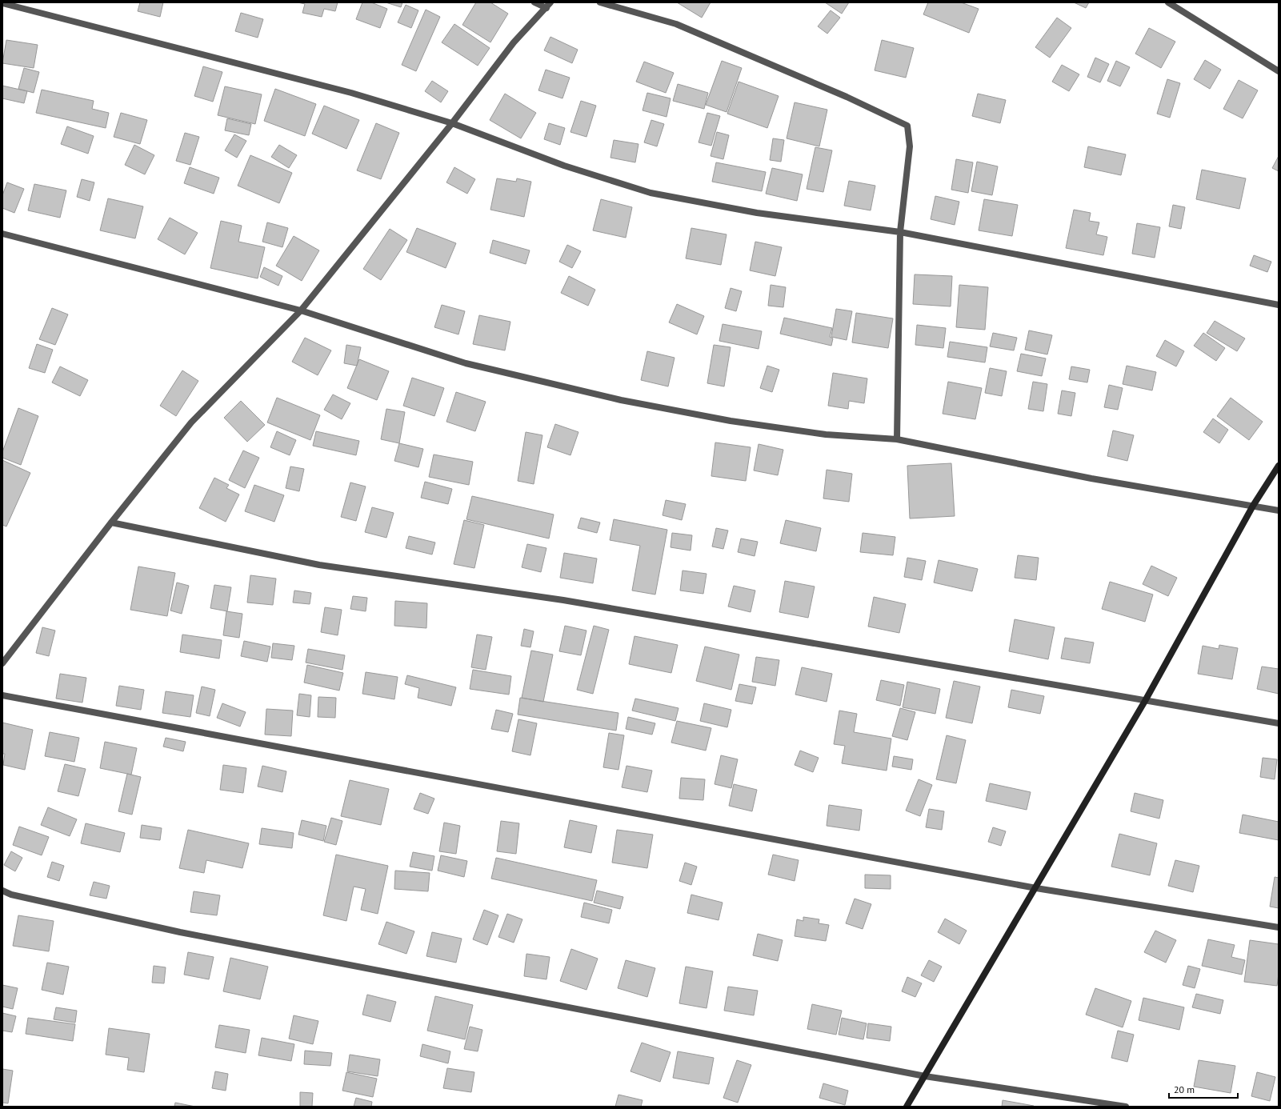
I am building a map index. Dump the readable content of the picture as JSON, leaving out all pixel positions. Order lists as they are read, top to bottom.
{
  "scale_bar": "20 m"
}
